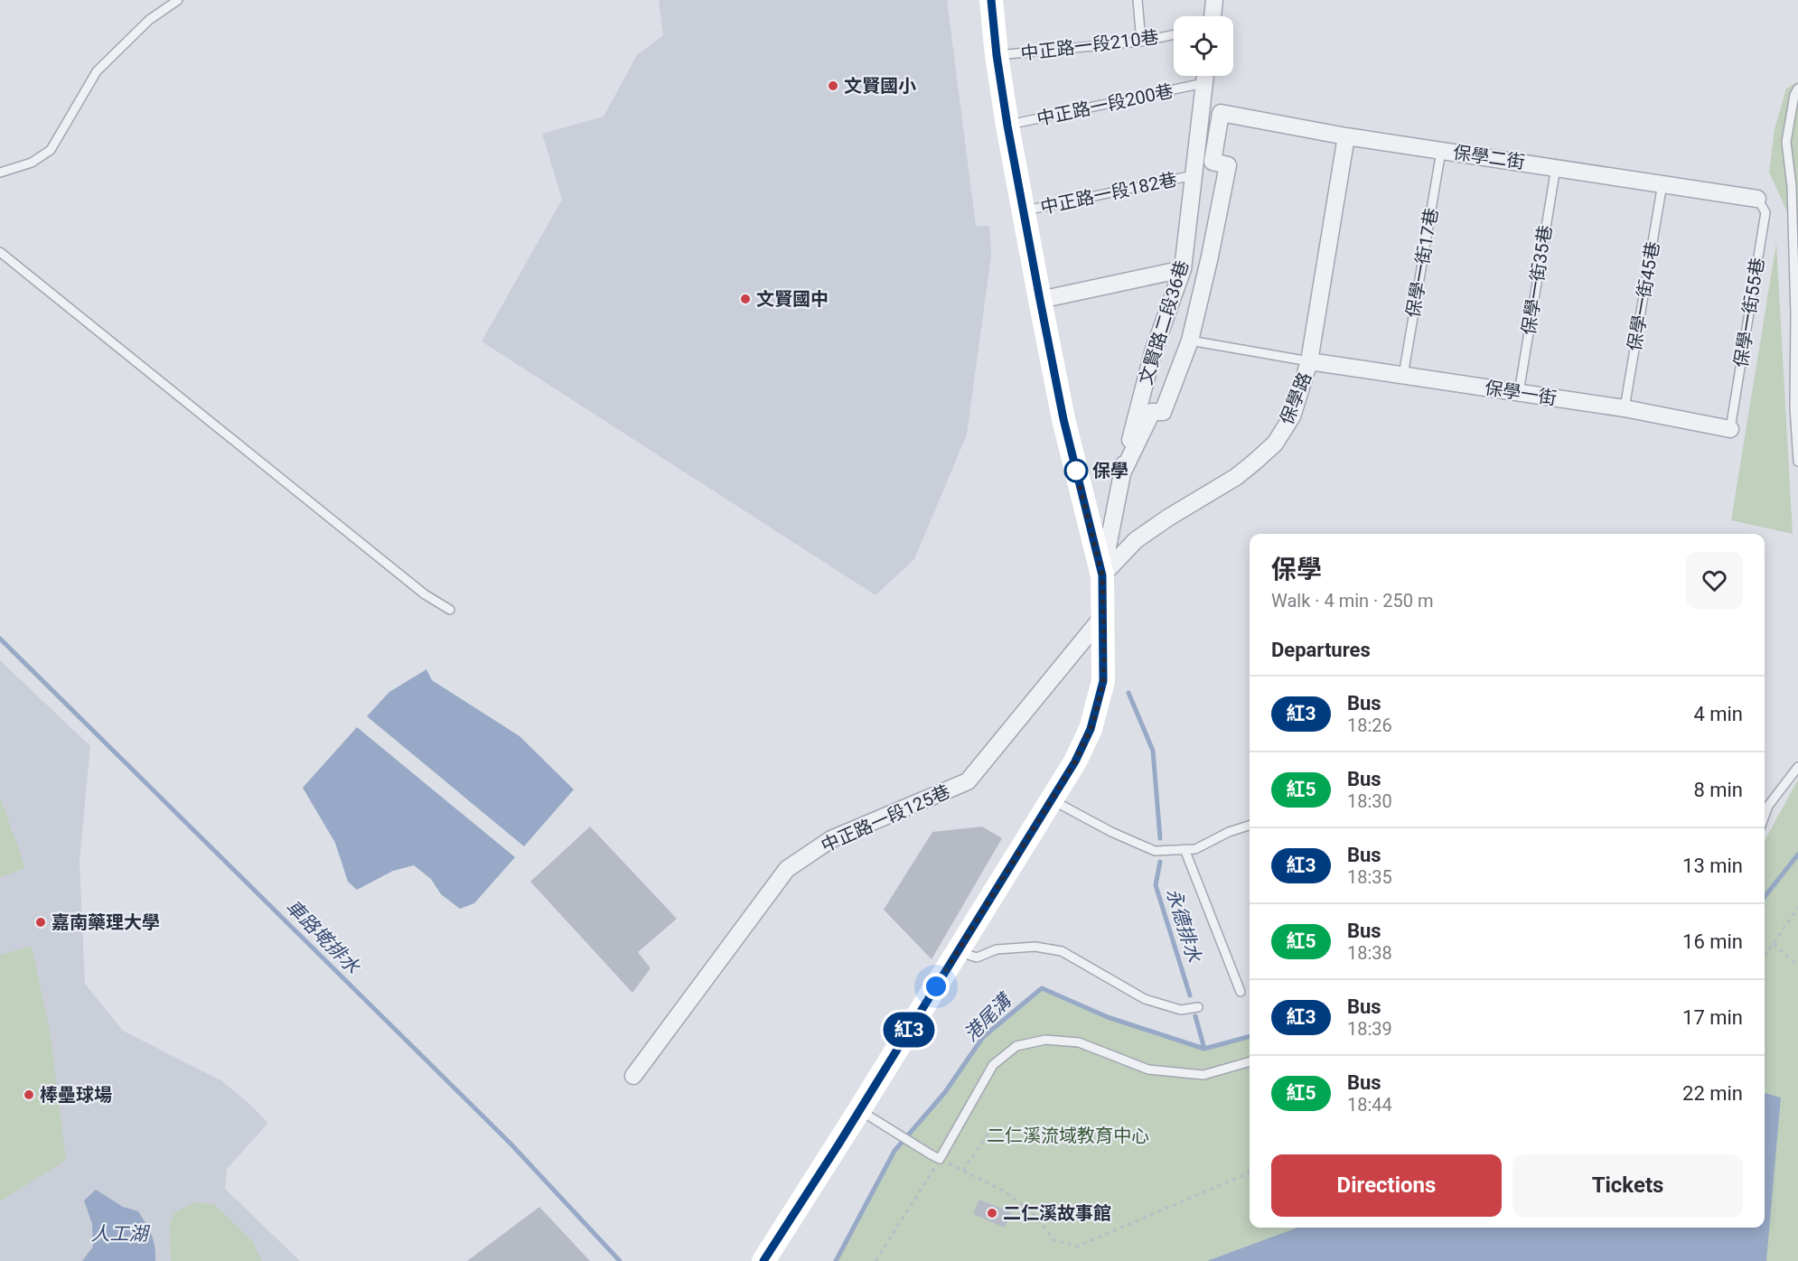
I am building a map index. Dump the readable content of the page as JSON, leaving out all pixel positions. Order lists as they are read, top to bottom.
{
  "streets": {
    "street": [
      "保學二街",
      "文賢路二段36巷",
      "保學一街",
      "保學路",
      "中正路一段125巷"
    ],
    "lane": [
      "中正路一段210巷",
      "中正路一段200巷",
      "中正路一段182巷",
      "保學一街17巷",
      "保學一街35巷",
      "保學一街45巷",
      "保學一街55巷"
    ]
  },
  "crossings": [
    ["中正路一段200巷", "文賢路二段36巷"],
    ["保學二街", "保學一街17巷"],
    ["保學二街", "保學一街35巷"],
    ["保學二街", "保學一街45巷"],
    ["保學二街", "保學一街55巷"],
    ["保學二街", "保學路"],
    ["中正路一段182巷", "文賢路二段36巷"],
    ["保學一街17巷", "保學一街"],
    ["保學一街35巷", "保學一街"],
    ["保學一街45巷", "保學一街"],
    ["保學一街55巷", "保學一街"],
    ["文賢路二段36巷", "保學路"],
    ["保學一街", "保學路"]
  ],
  "water": [
    "永德排水",
    "車路墘排水",
    "港尾溝",
    "人工湖"
  ],
  "parks": ["二仁溪流域教育中心"],
  "places": [
    "文賢國小",
    "文賢國中",
    "保學",
    "嘉南藥理大學",
    "棒壘球場",
    "二仁溪故事館"
  ],
  "lines": ["bus line 紅3"],
  "page": {
    "on_map": "紅3",
    "heading": [
      ["保學", "Walk · 4 min · 250 m"],
      "Departures"
    ],
    "list": [
      {
        "mark": "紅3",
        "name": "Bus",
        "note": "18:26",
        "value": "4 min"
      },
      {
        "mark": "紅5",
        "name": "Bus",
        "note": "18:30",
        "value": "8 min"
      },
      {
        "mark": "紅3",
        "name": "Bus",
        "note": "18:35",
        "value": "13 min"
      },
      {
        "mark": "紅5",
        "name": "Bus",
        "note": "18:38",
        "value": "16 min"
      },
      {
        "mark": "紅3",
        "name": "Bus",
        "note": "18:39",
        "value": "17 min"
      },
      {
        "mark": "紅5",
        "name": "Bus",
        "note": "18:44",
        "value": "22 min"
      }
    ],
    "buttons": ["Directions", "Tickets"]
  }
}
